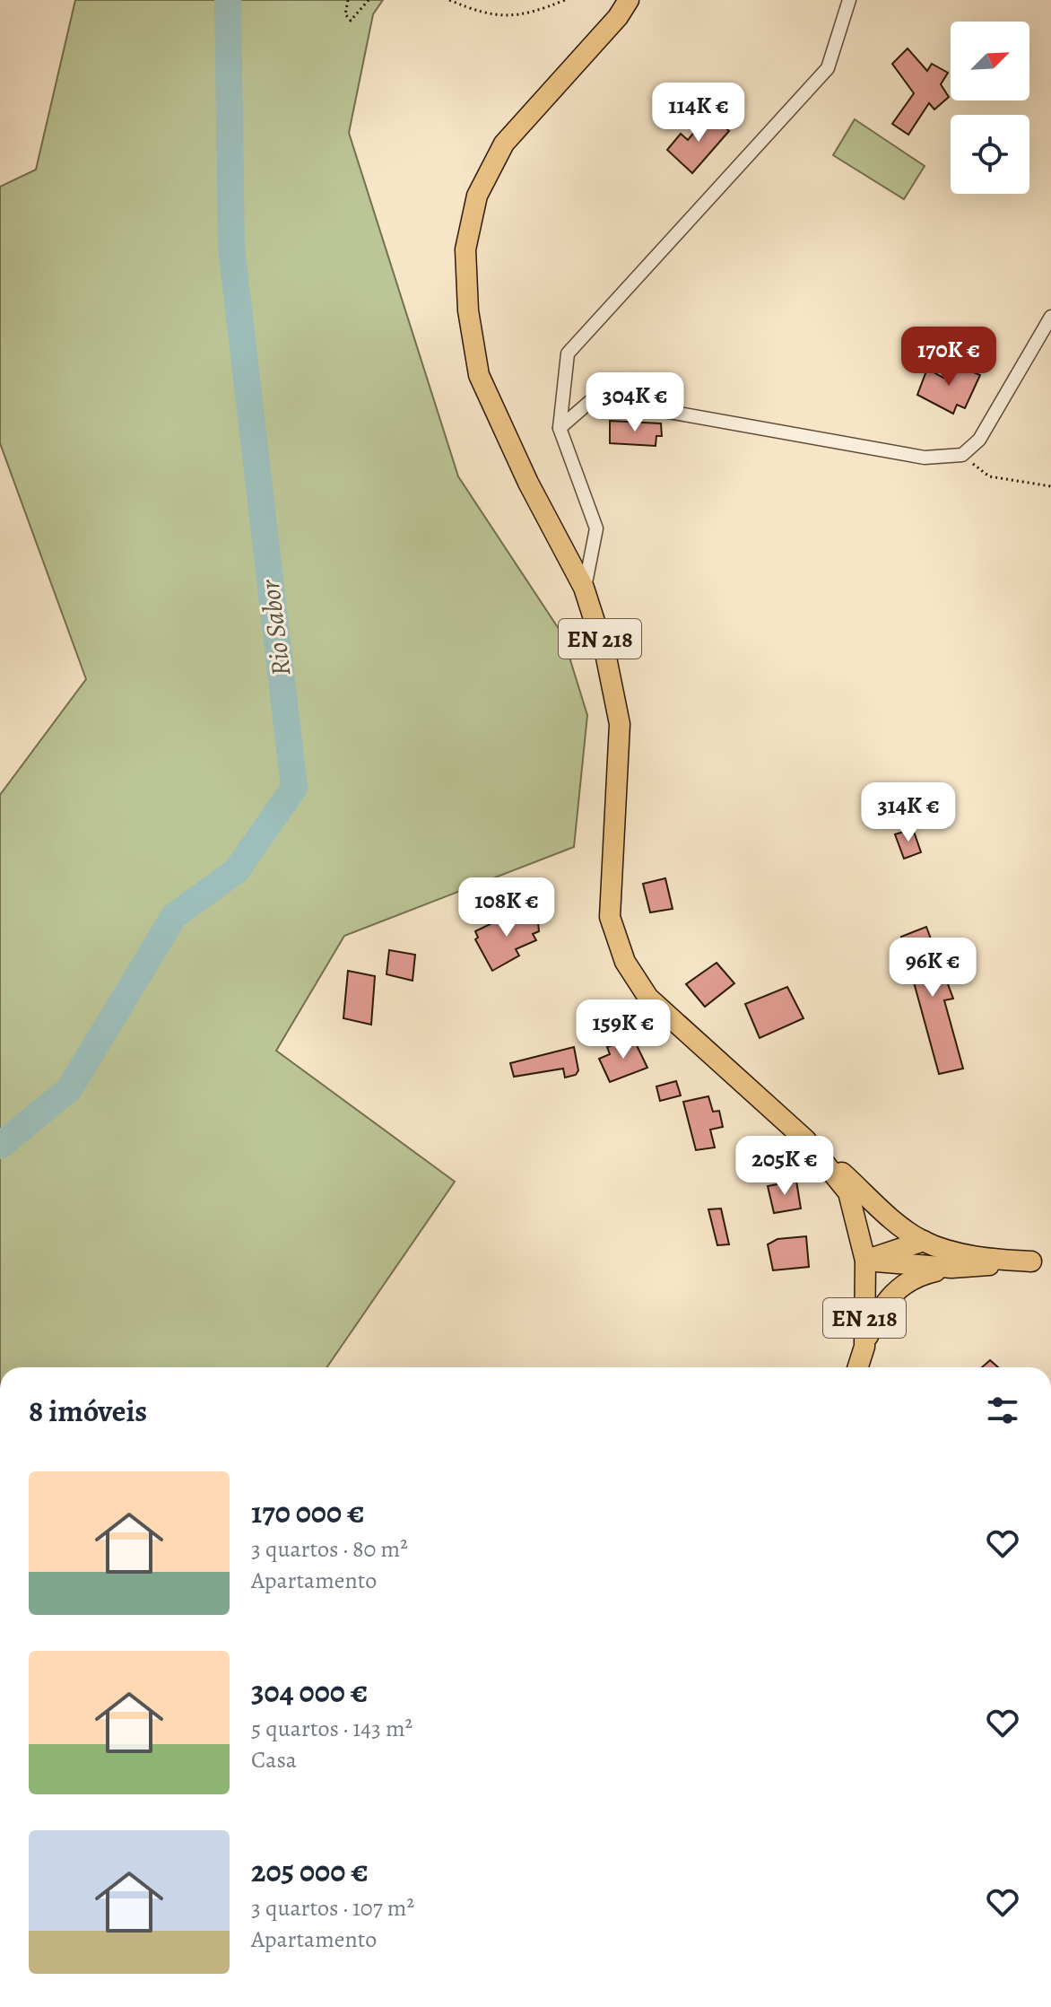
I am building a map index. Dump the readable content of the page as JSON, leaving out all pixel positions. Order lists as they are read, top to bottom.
{
  "streets": {
    "main road": ["EN 218"]
  },
  "water": ["Rio Sabor"],
  "north": "top right",
  "page": {
    "price": [
      "114K €",
      "170K €",
      "304K €",
      "314K €",
      "108K €",
      "96K €",
      "159K €",
      "205K €"
    ],
    "heading": "8 imóveis",
    "list": [
      {
        "name": "170 000 €",
        "note": "3 quartos · 80 m² · Apartamento"
      },
      {
        "name": "304 000 €",
        "note": "5 quartos · 143 m² · Casa"
      },
      {
        "name": "205 000 €",
        "note": "3 quartos · 107 m² · Apartamento"
      }
    ]
  }
}
